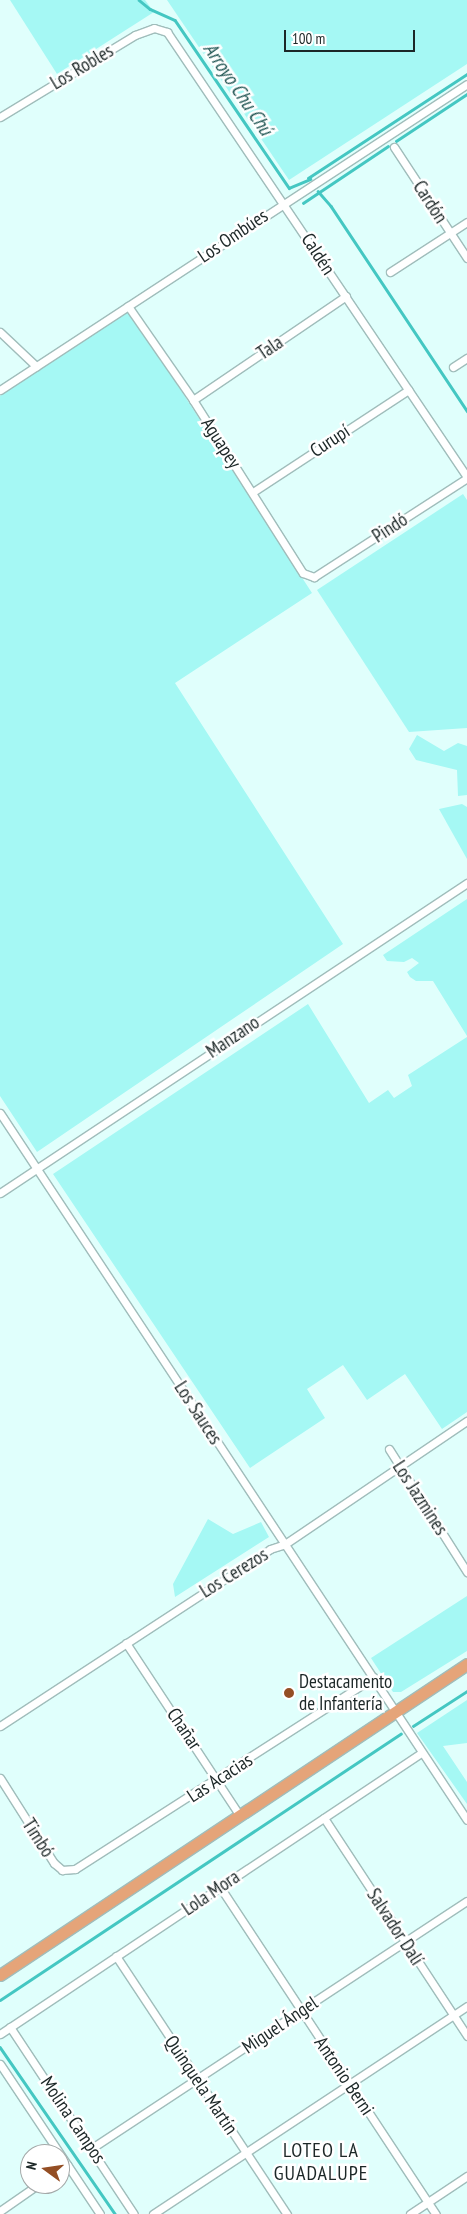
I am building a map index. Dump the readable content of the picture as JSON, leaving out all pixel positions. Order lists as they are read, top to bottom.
{
  "streets": {
    "street": [
      "Los Robles",
      "Cardón",
      "Los Ombúes",
      "Caldén",
      "Tala",
      "Curupí",
      "Aguapey",
      "Pindó",
      "Manzano",
      "Los Sauces",
      "Los Jazmines",
      "Los Cerezos",
      "Chañar",
      "Las Acacias",
      "Timbó",
      "Lola Mora",
      "Salvador Dalí",
      "Miguel Ángel",
      "Antonio Berni",
      "Quinquela Martín",
      "Molina Campos"
    ]
  },
  "crossings": [
    ["Los Robles", "Caldén"],
    ["Los Ombúes", "Caldén"],
    ["Los Ombúes", "Aguapey"],
    ["Caldén", "Tala"],
    ["Caldén", "Curupí"],
    ["Caldén", "Pindó"],
    ["Tala", "Aguapey"],
    ["Curupí", "Aguapey"],
    ["Aguapey", "Pindó"],
    ["Manzano", "Los Sauces"],
    ["Los Sauces", "Los Cerezos"],
    ["Los Sauces", "Las Acacias"],
    ["Los Sauces", "Lola Mora"],
    ["Los Jazmines", "Los Cerezos"],
    ["Los Cerezos", "Chañar"],
    ["Chañar", "Las Acacias"],
    ["Las Acacias", "Timbó"],
    ["Lola Mora", "Salvador Dalí"],
    ["Lola Mora", "Antonio Berni"],
    ["Lola Mora", "Quinquela Martín"],
    ["Lola Mora", "Molina Campos"],
    ["Salvador Dalí", "Miguel Ángel"],
    ["Miguel Ángel", "Antonio Berni"],
    ["Miguel Ángel", "Quinquela Martín"],
    ["Miguel Ángel", "Molina Campos"]
  ],
  "districts": ["LOTEO LA GUADALUPE"],
  "water": ["Arroyo Chu Chú"],
  "places": ["Destacamento de Infantería"],
  "scale_bar": "100 m",
  "north": "left"
}
